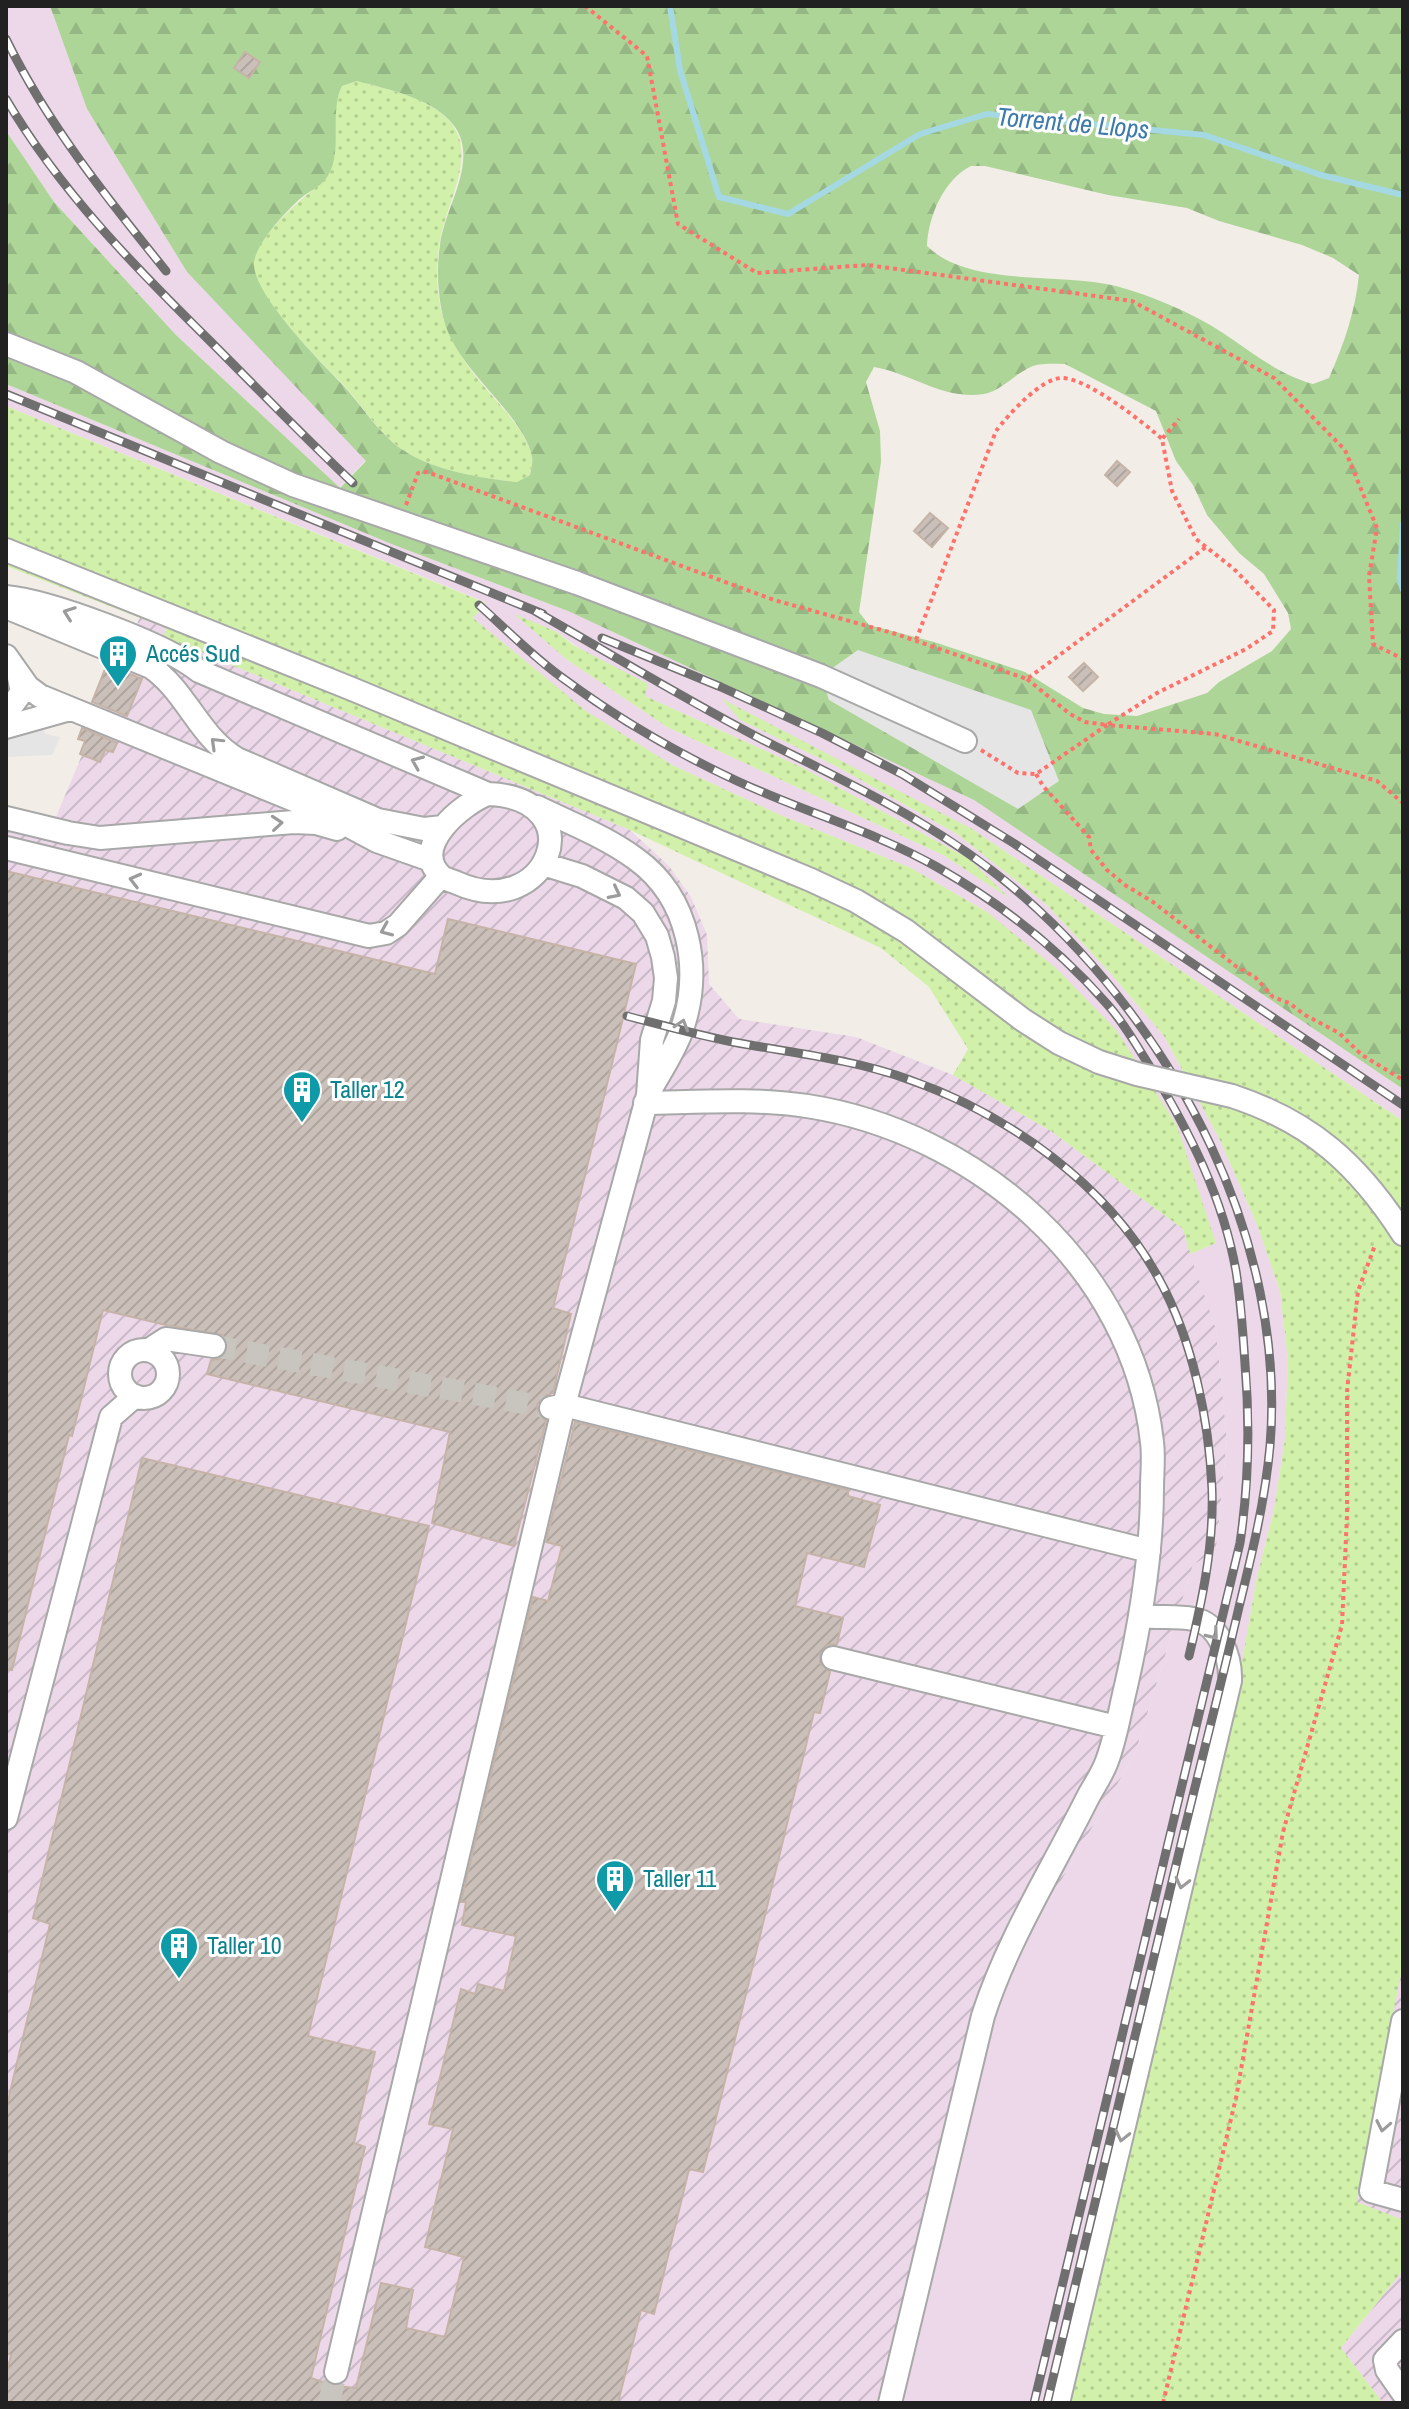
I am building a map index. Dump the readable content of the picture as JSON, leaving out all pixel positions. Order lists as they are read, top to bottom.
{
  "water": ["Torrent de Llops"],
  "places": {
    "building": [
      "Accés Sud",
      "Taller 12",
      "Taller 11",
      "Taller 10"
    ]
  }
}
